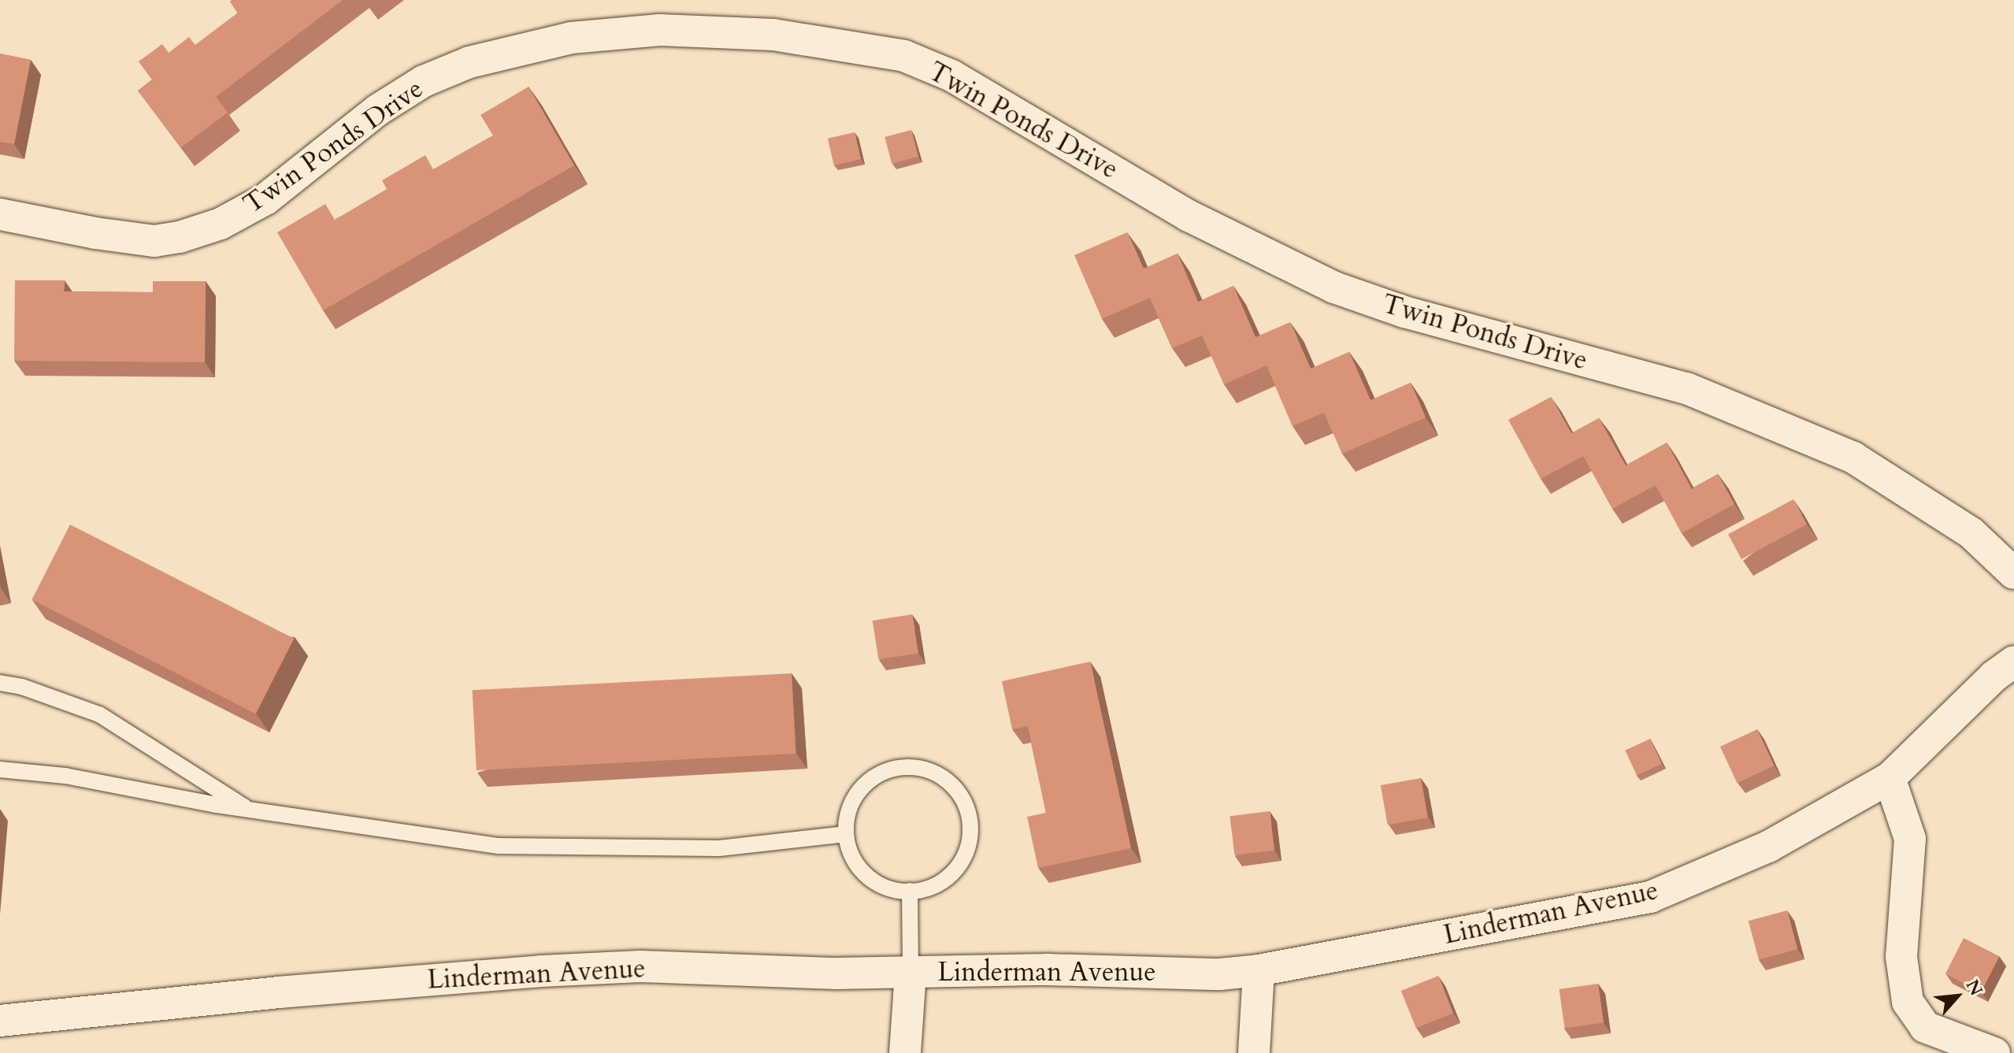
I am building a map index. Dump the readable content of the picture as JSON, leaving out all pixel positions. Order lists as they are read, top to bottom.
{
  "streets": {
    "street": ["Twin Ponds Drive", "Linderman Avenue"]
  },
  "north": "top right"
}
